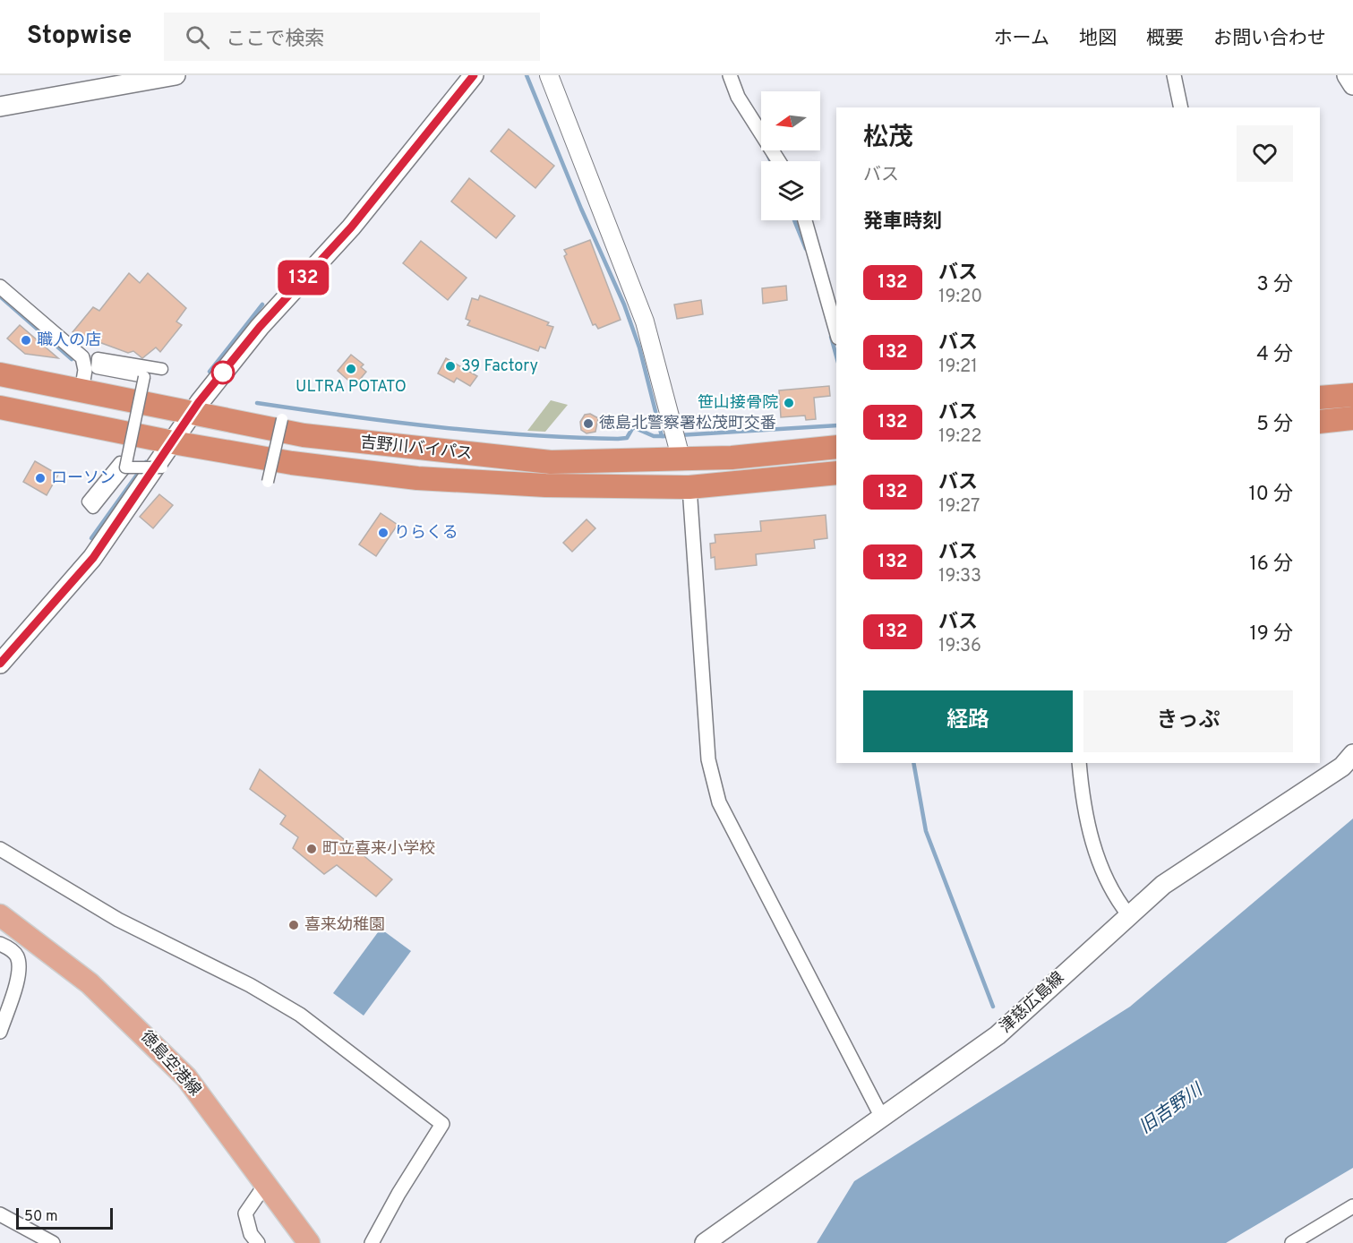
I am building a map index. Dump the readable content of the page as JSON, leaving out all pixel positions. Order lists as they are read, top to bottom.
{
  "streets": {
    "highway": ["吉野川バイパス"],
    "main road": ["津慈広島線", "徳島空港線"]
  },
  "water": ["旧吉野川"],
  "places": [
    "職人の店",
    "39 Factory",
    "ULTRA POTATO",
    "笹山接骨院",
    "徳島北警察署松茂町交番",
    "ローソン",
    "りらくる",
    "町立喜来小学校",
    "喜来幼稚園"
  ],
  "lines": ["bus line 132"],
  "scale_bar": "50 m",
  "north": "left",
  "page": {
    "header": "Stopwise",
    "search": "ここで検索",
    "nav": [
      "ホーム",
      "地図",
      "概要",
      "お問い合わせ"
    ],
    "on_map": "132",
    "heading": [
      ["松茂", "バス"],
      "発車時刻"
    ],
    "list": [
      {
        "mark": "132",
        "name": "バス",
        "note": "19:20",
        "value": "3 分"
      },
      {
        "mark": "132",
        "name": "バス",
        "note": "19:21",
        "value": "4 分"
      },
      {
        "mark": "132",
        "name": "バス",
        "note": "19:22",
        "value": "5 分"
      },
      {
        "mark": "132",
        "name": "バス",
        "note": "19:27",
        "value": "10 分"
      },
      {
        "mark": "132",
        "name": "バス",
        "note": "19:33",
        "value": "16 分"
      },
      {
        "mark": "132",
        "name": "バス",
        "note": "19:36",
        "value": "19 分"
      }
    ],
    "buttons": ["経路", "きっぷ"],
    "scale": "50 m"
  }
}
